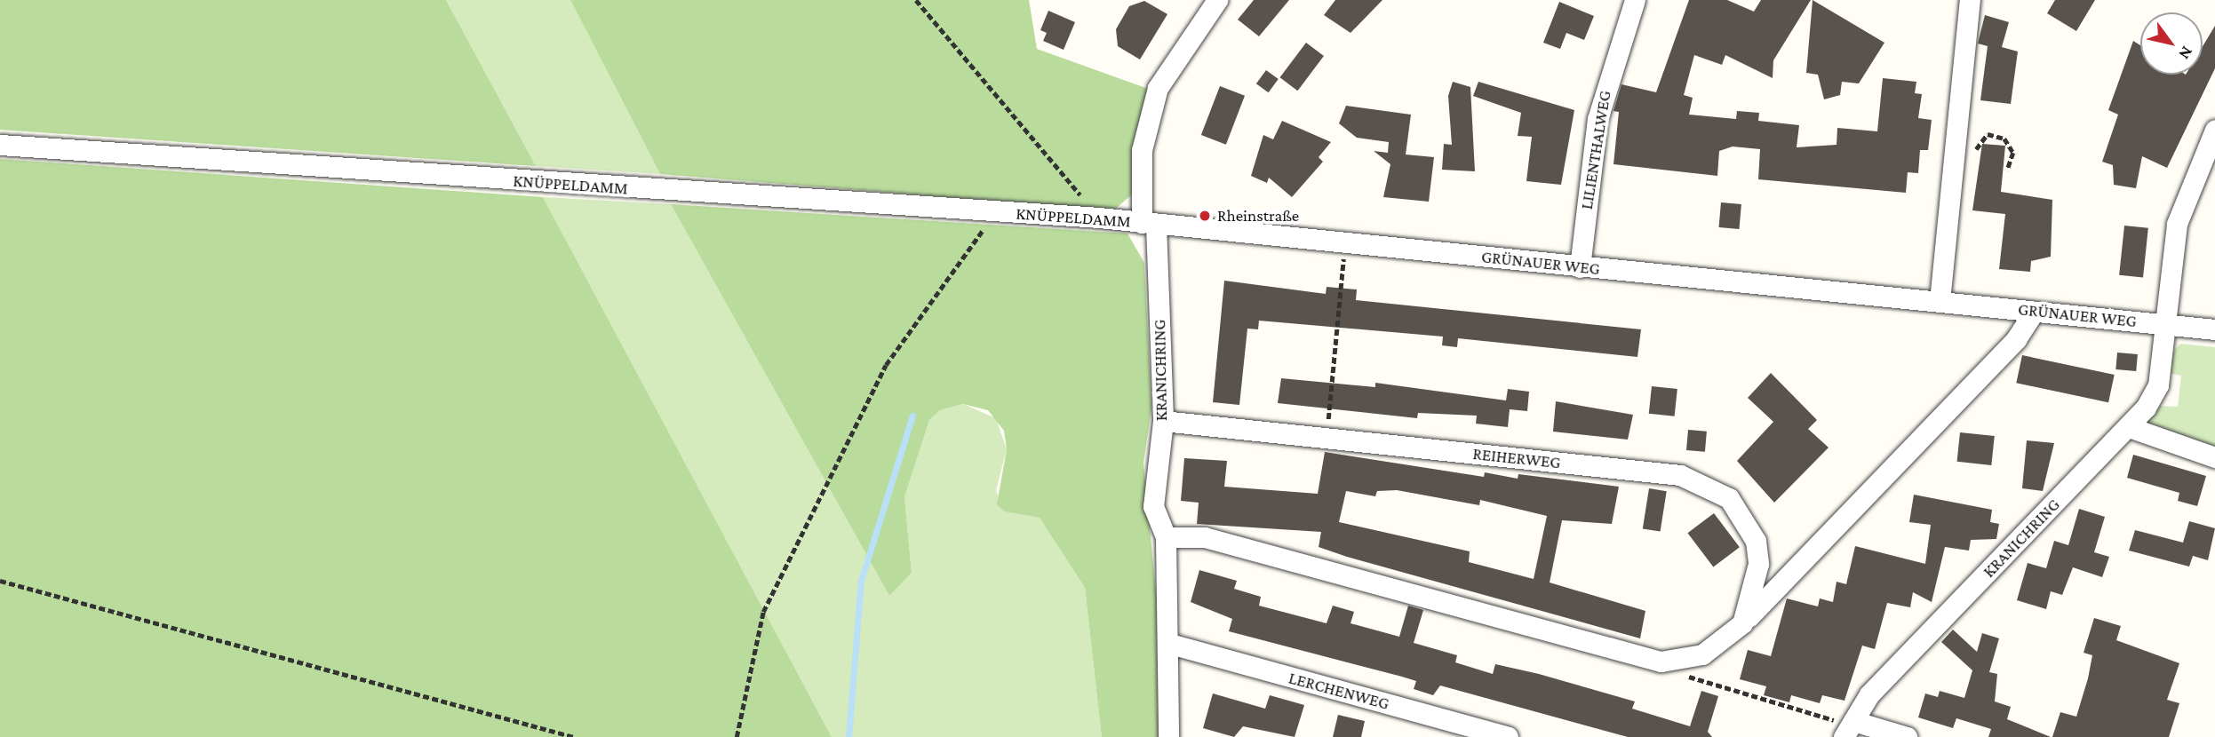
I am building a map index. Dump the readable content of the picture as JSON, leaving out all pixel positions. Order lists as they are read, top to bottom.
{
  "streets": {
    "street": [
      "LILIENTHALWEG",
      "KNÜPPELDAMM",
      "GRÜNAUER WEG",
      "KRANICHRING",
      "REIHERWEG",
      "LERCHENWEG"
    ]
  },
  "crossings": [
    ["LILIENTHALWEG", "GRÜNAUER WEG"],
    ["KNÜPPELDAMM", "GRÜNAUER WEG"],
    ["KNÜPPELDAMM", "KRANICHRING"],
    ["GRÜNAUER WEG", "KRANICHRING"],
    ["KRANICHRING", "REIHERWEG"],
    ["KRANICHRING", "LERCHENWEG"]
  ],
  "places": ["Rheinstraße"],
  "north": "bottom right"
}
